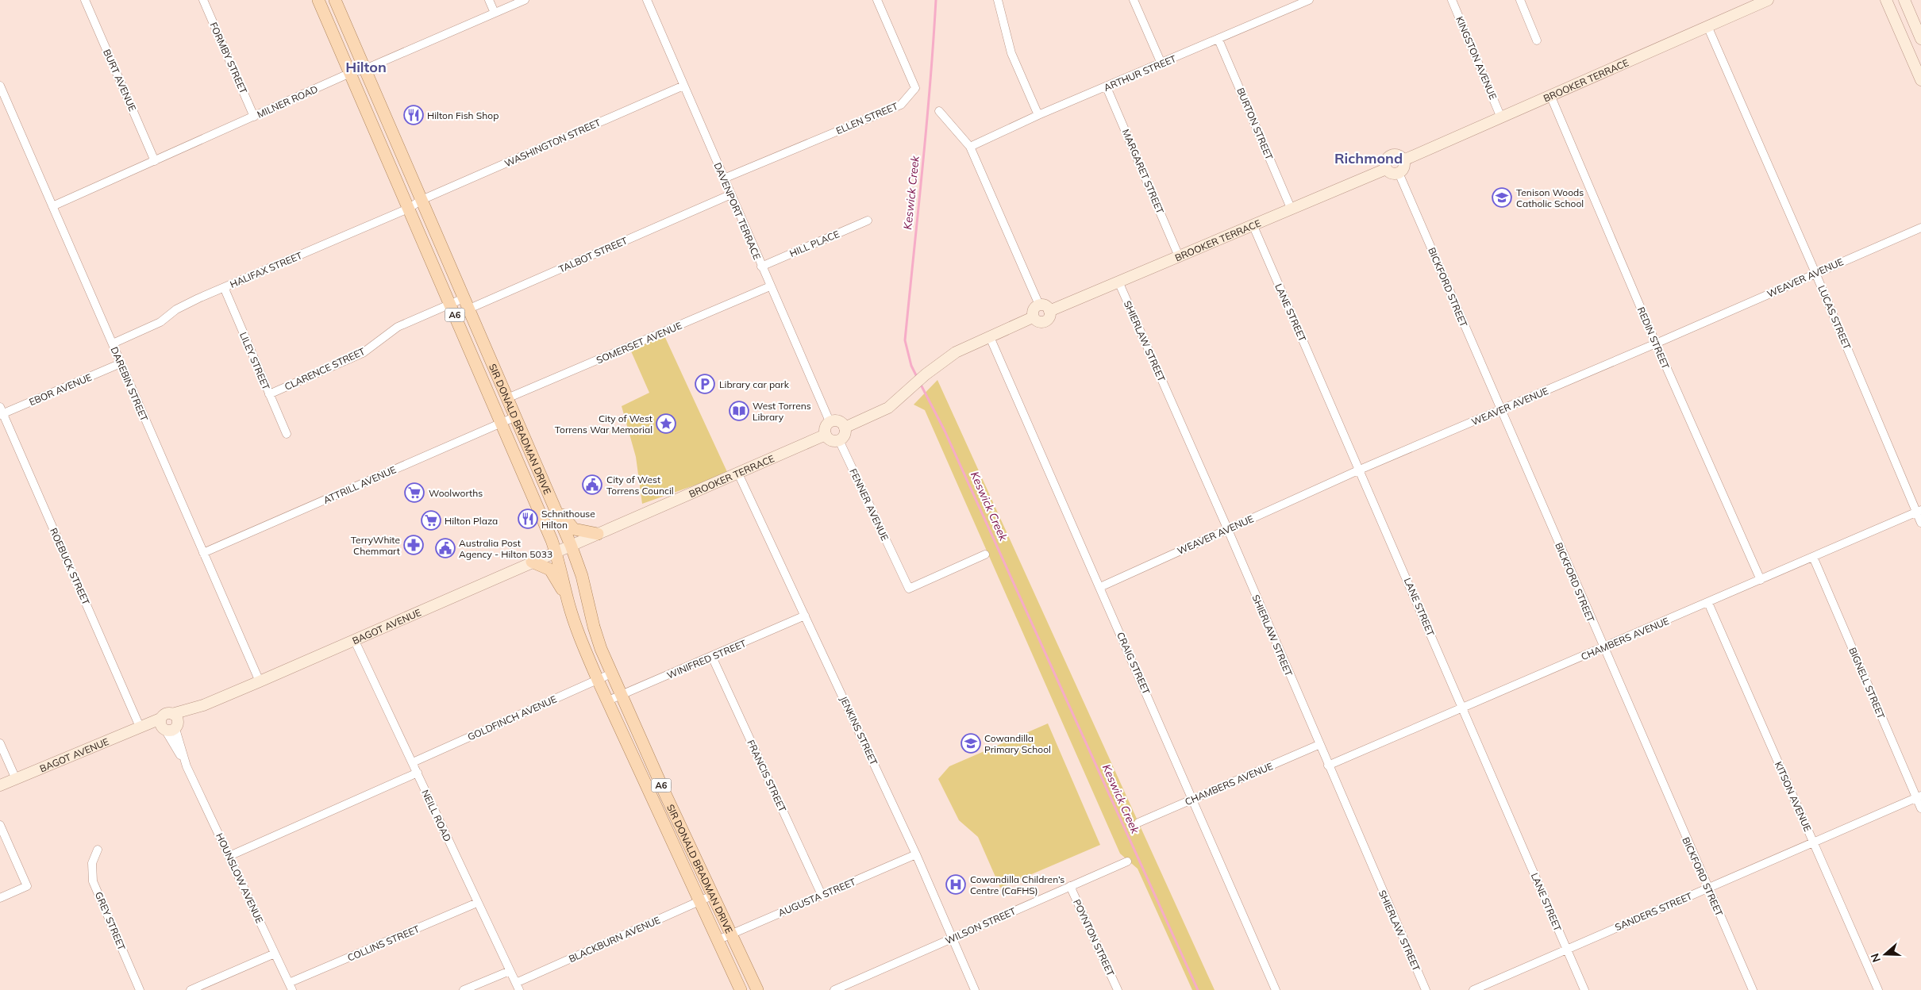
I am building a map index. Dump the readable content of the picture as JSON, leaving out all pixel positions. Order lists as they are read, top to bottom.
{
  "streets": {
    "main road": ["A6", "SIR DONALD BRADMAN DRIVE"],
    "street": [
      "FORMBY STREET",
      "KINGSTON AVENUE",
      "ARTHUR STREET",
      "BROOKER TERRACE",
      "BURT AVENUE",
      "MILNER ROAD",
      "ELLEN STREET",
      "BURTON STREET",
      "WASHINGTON STREET",
      "MARGARET STREET",
      "DAVENPORT TERRACE",
      "HILL PLACE",
      "TALBOT STREET",
      "HALIFAX STREET",
      "WEAVER AVENUE",
      "BICKFORD STREET",
      "LANE STREET",
      "LUCAS STREET",
      "REDIN STREET",
      "SHIERLAW STREET",
      "SOMERSET AVENUE",
      "LILEY STREET",
      "CLARENCE STREET",
      "DAREBIN STREET",
      "EBOR AVENUE",
      "ATTRILL AVENUE",
      "FENNER AVENUE",
      "ROEBUCK STREET",
      "BAGOT AVENUE",
      "CHAMBERS AVENUE",
      "WINIFRED STREET",
      "CRAIG STREET",
      "BIGNELL STREET",
      "GOLDFINCH AVENUE",
      "JENKINS STREET",
      "FRANCIS STREET",
      "KITSON AVENUE",
      "NEILL ROAD",
      "HOUNSLOW AVENUE",
      "AUGUSTA STREET",
      "SANDERS STREET",
      "GREY STREET",
      "WILSON STREET",
      "POYNTON STREET",
      "BLACKBURN AVENUE",
      "COLLINS STREET"
    ]
  },
  "crossings": [
    ["FORMBY STREET", "MILNER ROAD"],
    ["KINGSTON AVENUE", "BROOKER TERRACE"],
    ["ARTHUR STREET", "BURTON STREET"],
    ["ARTHUR STREET", "MARGARET STREET"],
    ["BROOKER TERRACE", "BURTON STREET"],
    ["BROOKER TERRACE", "MARGARET STREET"],
    ["BROOKER TERRACE", "DAVENPORT TERRACE"],
    ["BROOKER TERRACE", "BICKFORD STREET"],
    ["BROOKER TERRACE", "LANE STREET"],
    ["BROOKER TERRACE", "LUCAS STREET"],
    ["BROOKER TERRACE", "REDIN STREET"],
    ["BROOKER TERRACE", "SHIERLAW STREET"],
    ["BROOKER TERRACE", "SIR DONALD BRADMAN DRIVE"],
    ["BROOKER TERRACE", "FENNER AVENUE"],
    ["BROOKER TERRACE", "BAGOT AVENUE"],
    ["BROOKER TERRACE", "JENKINS STREET"],
    ["BURT AVENUE", "MILNER ROAD"],
    ["MILNER ROAD", "DAREBIN STREET"],
    ["MILNER ROAD", "SIR DONALD BRADMAN DRIVE"],
    ["ELLEN STREET", "DAVENPORT TERRACE"],
    ["WASHINGTON STREET", "DAVENPORT TERRACE"],
    ["WASHINGTON STREET", "HALIFAX STREET"],
    ["WASHINGTON STREET", "SIR DONALD BRADMAN DRIVE"],
    ["DAVENPORT TERRACE", "HILL PLACE"],
    ["DAVENPORT TERRACE", "TALBOT STREET"],
    ["DAVENPORT TERRACE", "SOMERSET AVENUE"],
    ["DAVENPORT TERRACE", "FENNER AVENUE"],
    ["TALBOT STREET", "CLARENCE STREET"],
    ["TALBOT STREET", "SIR DONALD BRADMAN DRIVE"],
    ["HALIFAX STREET", "LILEY STREET"],
    ["HALIFAX STREET", "DAREBIN STREET"],
    ["HALIFAX STREET", "SIR DONALD BRADMAN DRIVE"],
    ["WEAVER AVENUE", "BICKFORD STREET"],
    ["WEAVER AVENUE", "LANE STREET"],
    ["WEAVER AVENUE", "LUCAS STREET"],
    ["WEAVER AVENUE", "REDIN STREET"],
    ["WEAVER AVENUE", "SHIERLAW STREET"],
    ["WEAVER AVENUE", "CRAIG STREET"],
    ["BICKFORD STREET", "CHAMBERS AVENUE"],
    ["BICKFORD STREET", "SANDERS STREET"],
    ["LANE STREET", "CHAMBERS AVENUE"],
    ["LANE STREET", "SANDERS STREET"],
    ["LUCAS STREET", "CHAMBERS AVENUE"],
    ["REDIN STREET", "CHAMBERS AVENUE"],
    ["SHIERLAW STREET", "CHAMBERS AVENUE"],
    ["SOMERSET AVENUE", "SIR DONALD BRADMAN DRIVE"],
    ["LILEY STREET", "CLARENCE STREET"],
    ["CLARENCE STREET", "SIR DONALD BRADMAN DRIVE"],
    ["DAREBIN STREET", "EBOR AVENUE"],
    ["DAREBIN STREET", "ATTRILL AVENUE"],
    ["DAREBIN STREET", "BAGOT AVENUE"],
    ["EBOR AVENUE", "ROEBUCK STREET"],
    ["SIR DONALD BRADMAN DRIVE", "ATTRILL AVENUE"],
    ["SIR DONALD BRADMAN DRIVE", "BAGOT AVENUE"],
    ["SIR DONALD BRADMAN DRIVE", "WINIFRED STREET"],
    ["SIR DONALD BRADMAN DRIVE", "GOLDFINCH AVENUE"],
    ["SIR DONALD BRADMAN DRIVE", "AUGUSTA STREET"],
    ["SIR DONALD BRADMAN DRIVE", "BLACKBURN AVENUE"],
    ["ROEBUCK STREET", "BAGOT AVENUE"],
    ["BAGOT AVENUE", "NEILL ROAD"],
    ["BAGOT AVENUE", "HOUNSLOW AVENUE"],
    ["CHAMBERS AVENUE", "CRAIG STREET"],
    ["CHAMBERS AVENUE", "BIGNELL STREET"],
    ["CHAMBERS AVENUE", "KITSON AVENUE"],
    ["WINIFRED STREET", "JENKINS STREET"],
    ["WINIFRED STREET", "FRANCIS STREET"],
    ["BIGNELL STREET", "SANDERS STREET"],
    ["GOLDFINCH AVENUE", "NEILL ROAD"],
    ["JENKINS STREET", "AUGUSTA STREET"],
    ["JENKINS STREET", "WILSON STREET"],
    ["FRANCIS STREET", "AUGUSTA STREET"],
    ["KITSON AVENUE", "SANDERS STREET"],
    ["NEILL ROAD", "BLACKBURN AVENUE"],
    ["NEILL ROAD", "COLLINS STREET"],
    ["HOUNSLOW AVENUE", "COLLINS STREET"],
    ["WILSON STREET", "POYNTON STREET"]
  ],
  "districts": ["Hilton", "Richmond"],
  "water": ["Keswick Creek"],
  "places": {
    "restaurant": ["Hilton Fish Shop", "Schnithouse Hilton"],
    "school or university": ["Tenison Woods Catholic School", "Cowandilla Primary School"],
    "parking": ["Library car park"],
    "library": ["West Torrens Library"],
    "place": ["City of West Torrens War Memorial"],
    "public building": ["City of West Torrens Council", "Australia Post Agency - Hilton 5033"],
    "supermarket": ["Woolworths", "Hilton Plaza"],
    "pharmacy": ["TerryWhite Chemmart"],
    "hospital": ["Cowandilla Children’s Centre (CaFHS)"]
  },
  "north": "left"
}
